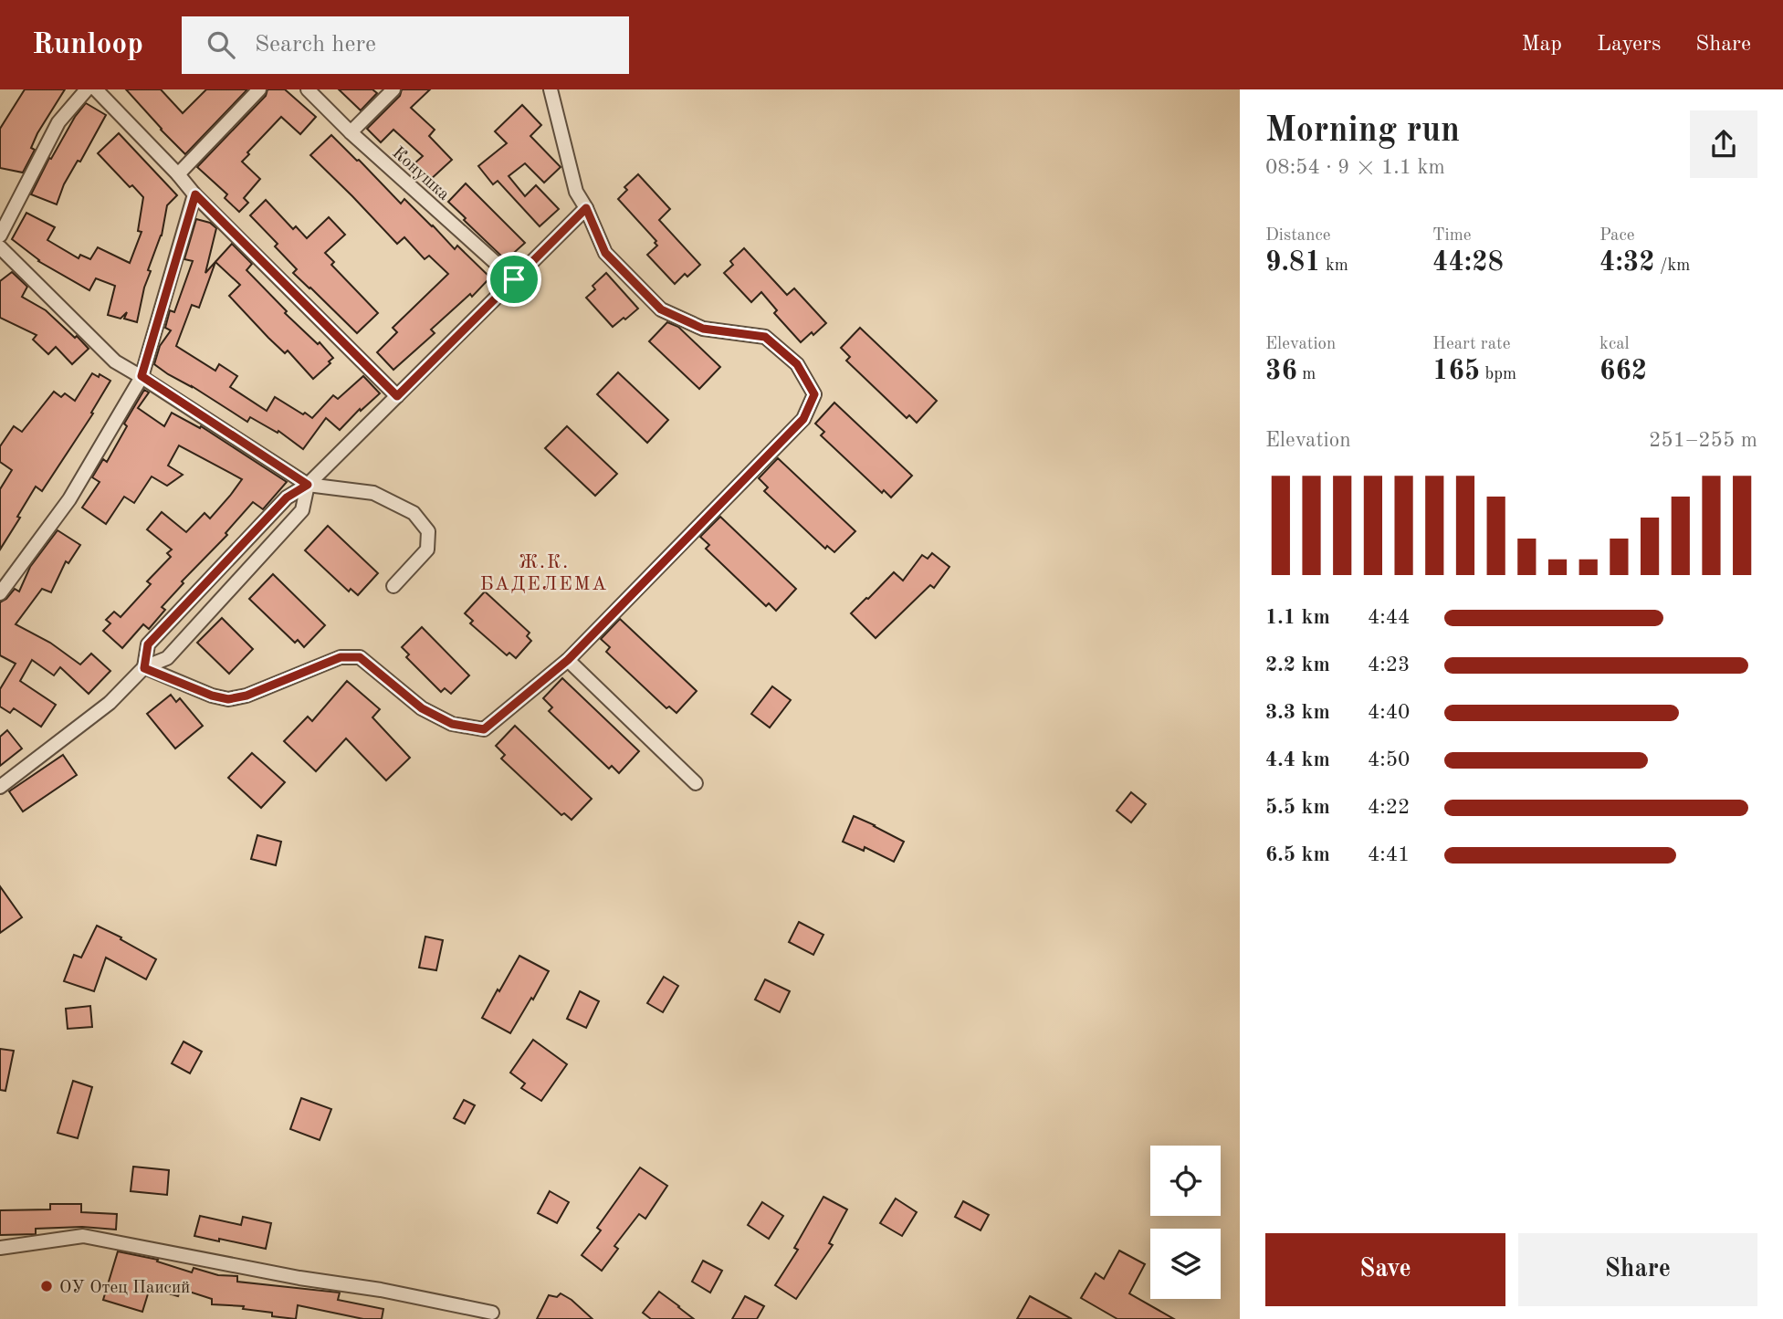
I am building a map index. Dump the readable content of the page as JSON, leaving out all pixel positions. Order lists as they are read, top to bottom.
{
  "streets": {
    "street": ["Конушка"]
  },
  "districts": ["Ж.К. БАДЕЛЕМА"],
  "places": ["ОУ Отец Паисий"],
  "page": {
    "header": "Runloop",
    "search": "Search here",
    "nav": ["Map", "Layers", "Share"],
    "heading": ["Morning run", "08:54 · 9 × 1.1 km"],
    "stats": [
      ["Distance", "9.81 km"],
      ["Time", "44:28"],
      ["Pace", "4:32 /km"],
      ["Elevation", "36 m"],
      ["Heart rate", "165 bpm"],
      ["kcal", "662"]
    ],
    "chart": ["Elevation", "251–255 m"],
    "list": [
      {
        "name": "1.1 km",
        "note": "4:44"
      },
      {
        "name": "2.2 km",
        "note": "4:23"
      },
      {
        "name": "3.3 km",
        "note": "4:40"
      },
      {
        "name": "4.4 km",
        "note": "4:50"
      },
      {
        "name": "5.5 km",
        "note": "4:22"
      },
      {
        "name": "6.5 km",
        "note": "4:41"
      }
    ],
    "buttons": ["Save", "Share"]
  }
}
